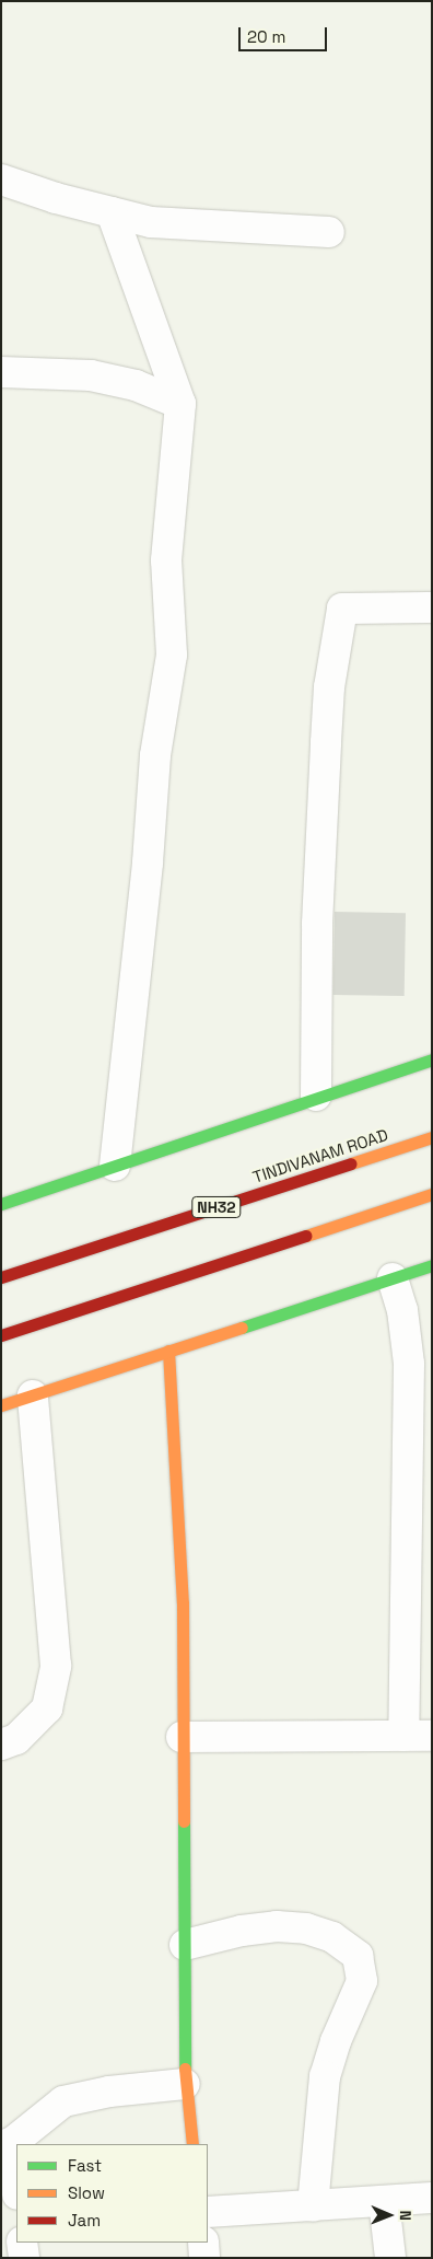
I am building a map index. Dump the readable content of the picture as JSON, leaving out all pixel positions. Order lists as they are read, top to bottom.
{
  "streets": {
    "main road": ["TINDIVANAM ROAD", "NH32"]
  },
  "legend": ["Fast", "Slow", "Jam"],
  "scale_bar": "20 m",
  "north": "right"
}
